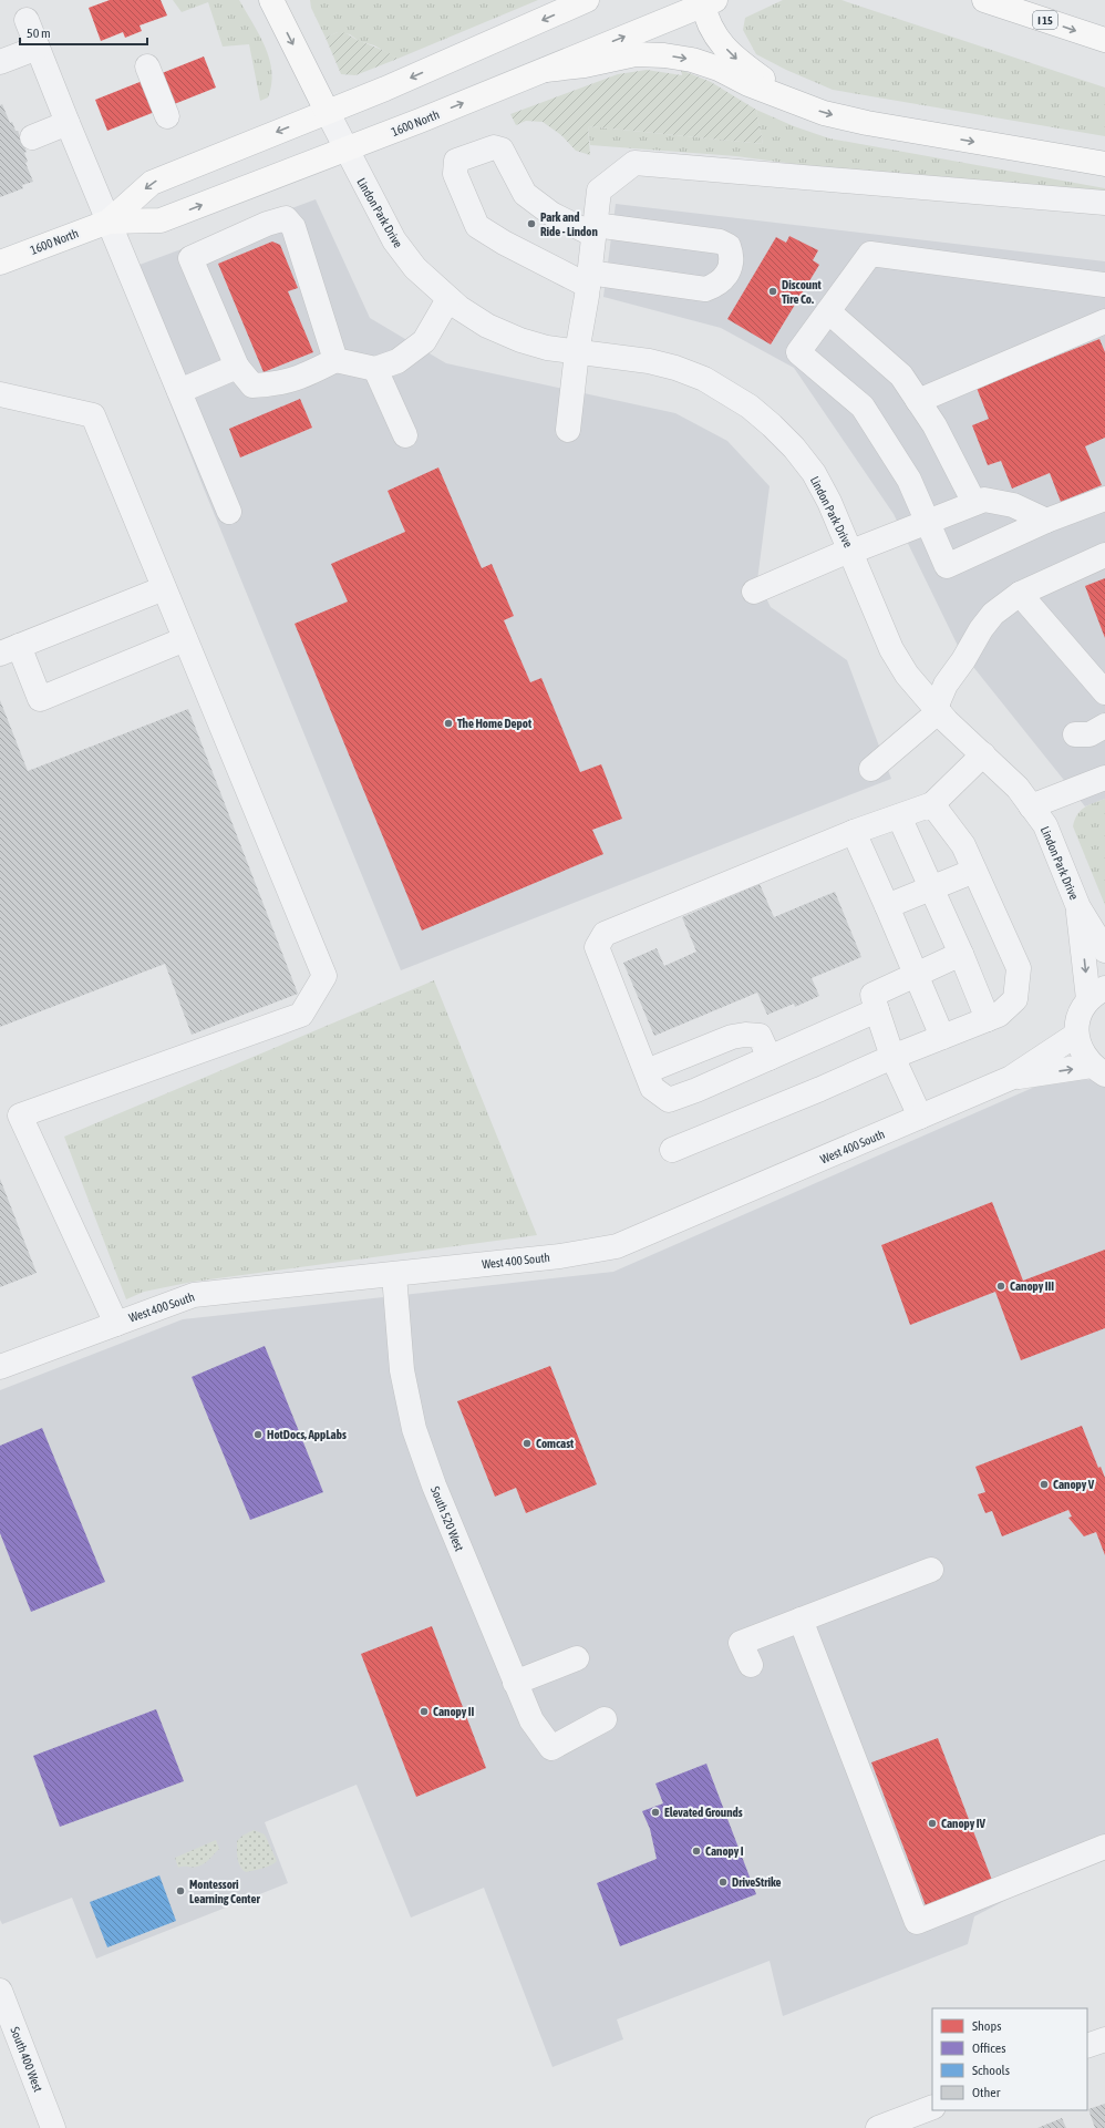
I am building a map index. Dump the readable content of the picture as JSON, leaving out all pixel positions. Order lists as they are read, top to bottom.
{
  "streets": {
    "main road": ["I 15", "1600 North"],
    "street": [
      "Lindon Park Drive",
      "West 400 South",
      "South 520 West",
      "South 400 West"
    ]
  },
  "crossings": [
    ["1600 North", "Lindon Park Drive"],
    ["West 400 South", "South 520 West"]
  ],
  "places": [
    "Park and Ride - Lindon",
    "Discount Tire Co.",
    "The Home Depot",
    "Canopy III",
    "HotDocs, AppLabs",
    "Comcast",
    "Canopy V",
    "Canopy II",
    "Elevated Grounds",
    "Canopy IV",
    "Canopy I",
    "DriveStrike",
    "Montessori Learning Center"
  ],
  "legend": [
    "Shops",
    "Offices",
    "Schools",
    "Other"
  ],
  "scale_bar": "50 m"
}
